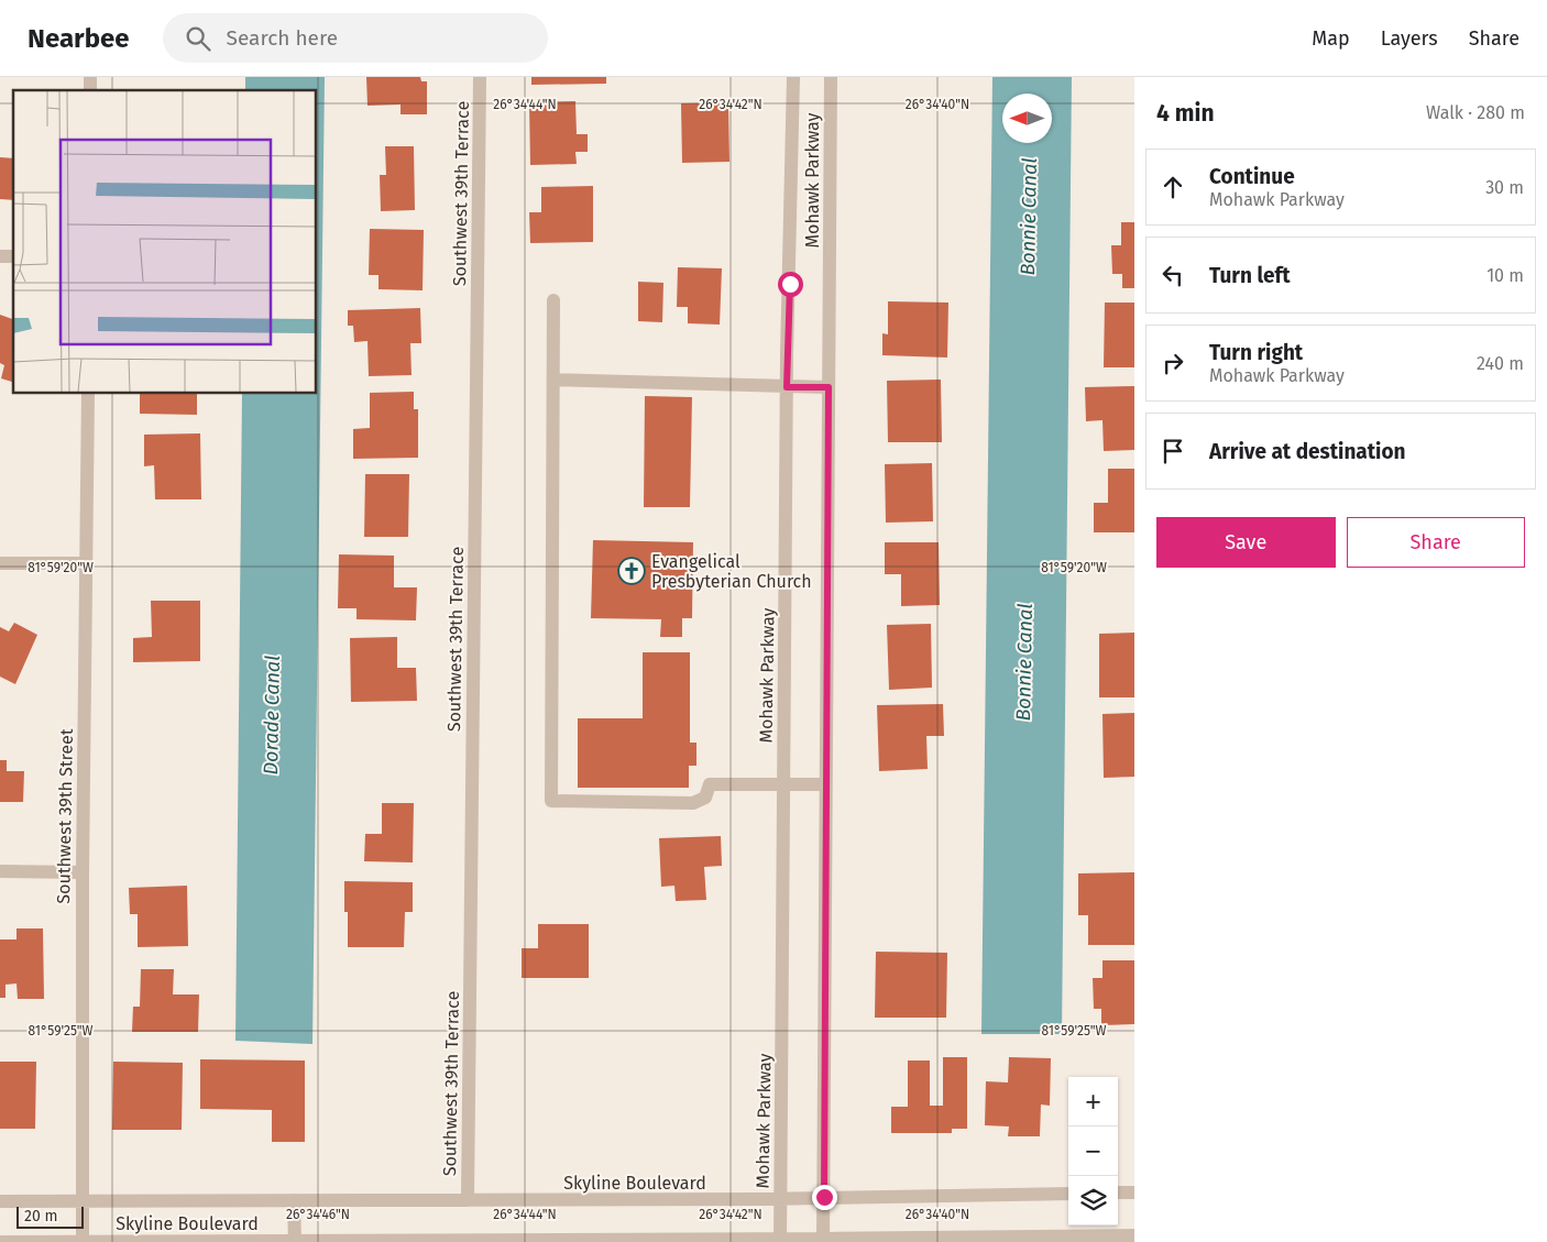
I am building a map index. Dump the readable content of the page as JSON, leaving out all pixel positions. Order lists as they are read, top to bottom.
{
  "streets": {
    "street": [
      "Mohawk Parkway",
      "Southwest 39th Terrace",
      "Southwest 39th Street",
      "Skyline Boulevard"
    ]
  },
  "crossings": [
    ["Mohawk Parkway", "Skyline Boulevard"],
    ["Southwest 39th Terrace", "Skyline Boulevard"],
    ["Southwest 39th Street", "Skyline Boulevard"]
  ],
  "water": ["Bonnie Canal", "Dorade Canal"],
  "places": {
    "church": ["Evangelical Presbyterian Church"]
  },
  "scale_bar": "20 m",
  "north": "left",
  "page": {
    "header": "Nearbee",
    "search": "Search here",
    "nav": ["Map", "Layers", "Share"],
    "heading": ["4 min", "Walk · 280 m"],
    "list": [
      ["Continue", "Mohawk Parkway", "30 m"],
      ["Turn left", "10 m"],
      ["Turn right", "Mohawk Parkway", "240 m"],
      "Arrive at destination"
    ],
    "buttons": ["Save", "Share"],
    "map_buttons": ["+", "−"],
    "scale": "20 m"
  },
  "coordinates": [
    "26°34'44\"N",
    "26°34'42\"N",
    "26°34'40\"N",
    "81°59'20\"W",
    "81°59'25\"W",
    "26°34'46\"N"
  ]
}
